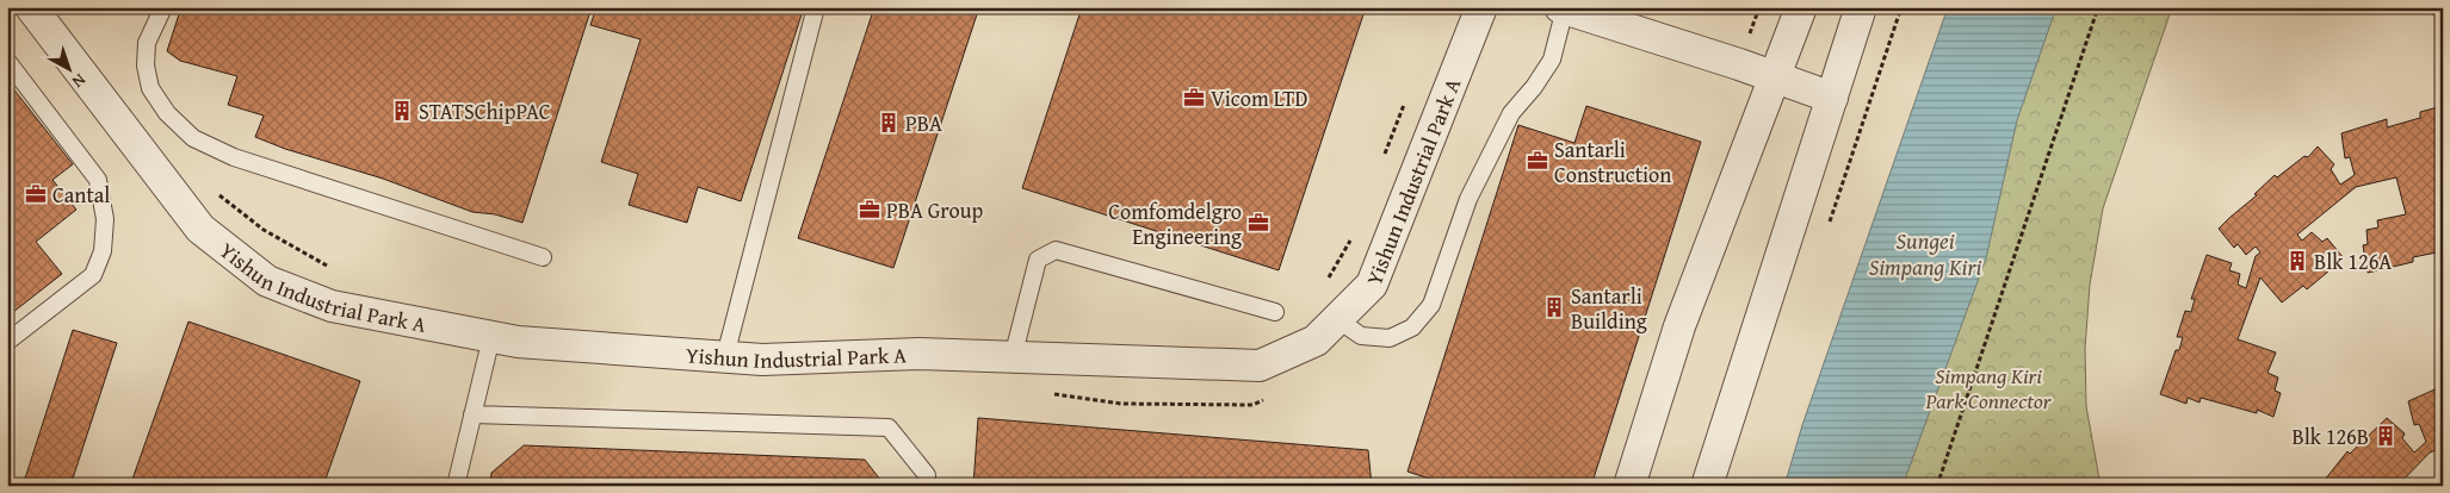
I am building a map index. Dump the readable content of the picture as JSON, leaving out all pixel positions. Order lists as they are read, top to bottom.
{
  "streets": {
    "street": ["Yishun Industrial Park A"]
  },
  "water": ["Sungei Simpang Kiri"],
  "parks": ["Simpang Kiri Park Connector"],
  "places": {
    "office": [
      "Vicom LTD",
      "Santarli Construction",
      "Cantal",
      "PBA Group",
      "Comfomdelgro Engineering"
    ],
    "building": [
      "STATSChipPAC",
      "PBA",
      "Blk 126A",
      "Santarli Building",
      "Blk 126B"
    ]
  },
  "north": "bottom right"
}
